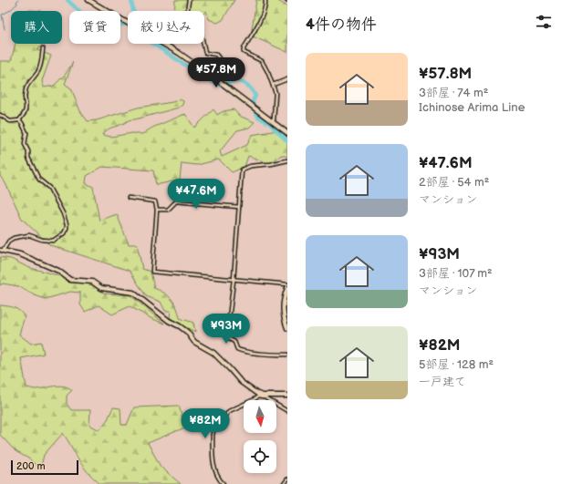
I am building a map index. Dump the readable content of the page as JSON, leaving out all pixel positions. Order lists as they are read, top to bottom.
{
  "scale_bar": "200 m",
  "north": "bottom",
  "page": {
    "heading": "4件の物件",
    "chip": ["購入", "賃貸", "絞り込み"],
    "list": [
      {
        "name": "¥57.8M",
        "note": "3部屋 · 74 m² · Ichinose Arima Line"
      },
      {
        "name": "¥47.6M",
        "note": "2部屋 · 54 m² · マンション"
      },
      {
        "name": "¥93M",
        "note": "3部屋 · 107 m² · マンション"
      },
      {
        "name": "¥82M",
        "note": "5部屋 · 128 m² · 一戸建て"
      }
    ],
    "price": [
      "¥57.8M",
      "¥47.6M",
      "¥93M",
      "¥82M"
    ],
    "scale": "200 m"
  }
}
